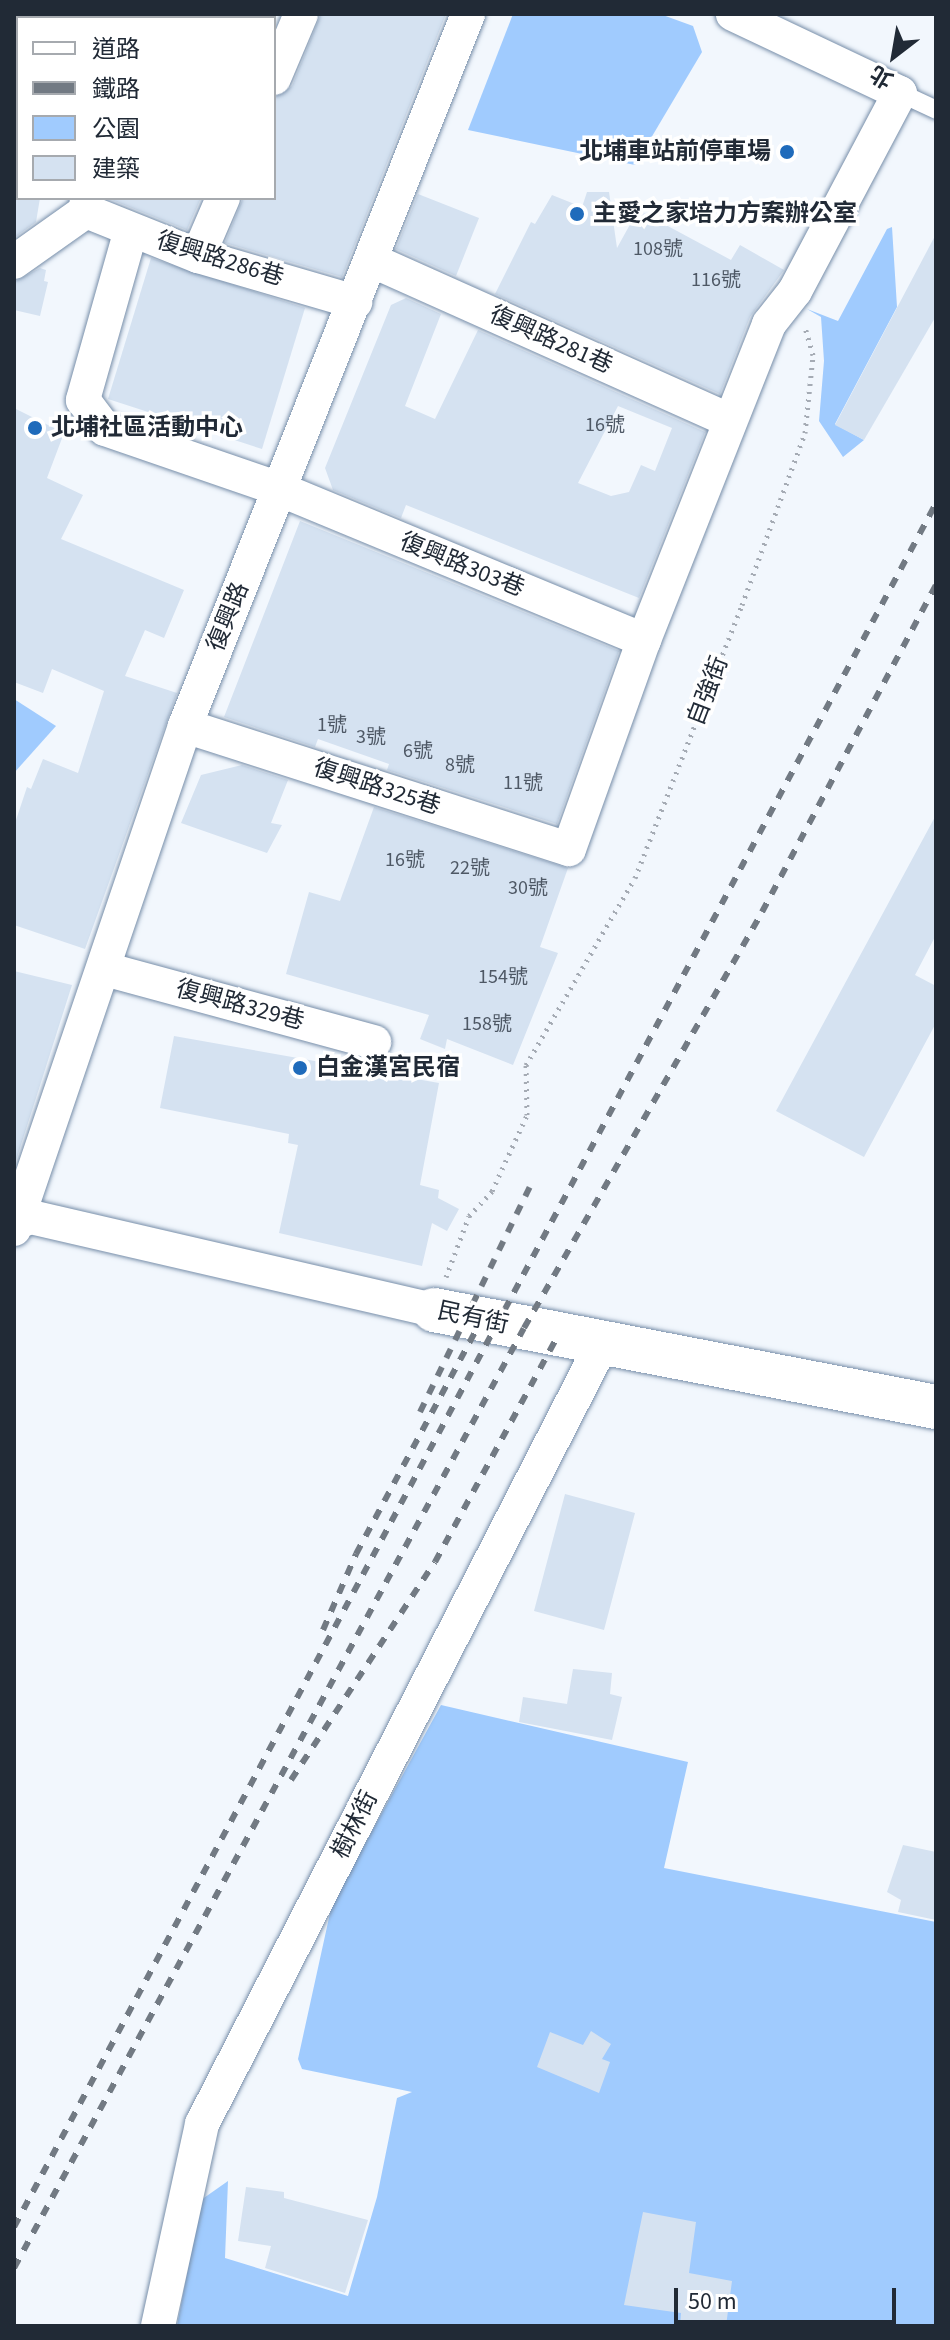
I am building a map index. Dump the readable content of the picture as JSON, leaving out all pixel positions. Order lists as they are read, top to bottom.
{
  "streets": {
    "street": [
      "復興路286巷",
      "復興路281巷",
      "復興路303巷",
      "復興路",
      "復興路325巷",
      "復興路329巷",
      "民有街",
      "樹林街"
    ],
    "path": ["自強街"]
  },
  "crossings": [
    ["復興路286巷", "復興路303巷"],
    ["復興路286巷", "復興路"],
    ["復興路281巷", "復興路"],
    ["復興路303巷", "復興路"],
    ["復興路303巷", "復興路325巷"],
    ["復興路", "復興路325巷"],
    ["復興路", "復興路329巷"],
    ["復興路", "民有街"],
    ["自強街", "民有街"],
    ["民有街", "樹林街"]
  ],
  "places": [
    "北埔車站前停車場",
    "主愛之家培力方案辦公室",
    "北埔社區活動中心",
    "白金漢宮民宿"
  ],
  "house_numbers": [
    "108號",
    "116號",
    "16號",
    "1號",
    "3號",
    "6號",
    "8號",
    "11號",
    "16號",
    "22號",
    "30號",
    "154號",
    "158號"
  ],
  "legend": [
    "道路",
    "鐵路",
    "公園",
    "建築"
  ],
  "scale_bar": "50 m",
  "north": "bottom left"
}
